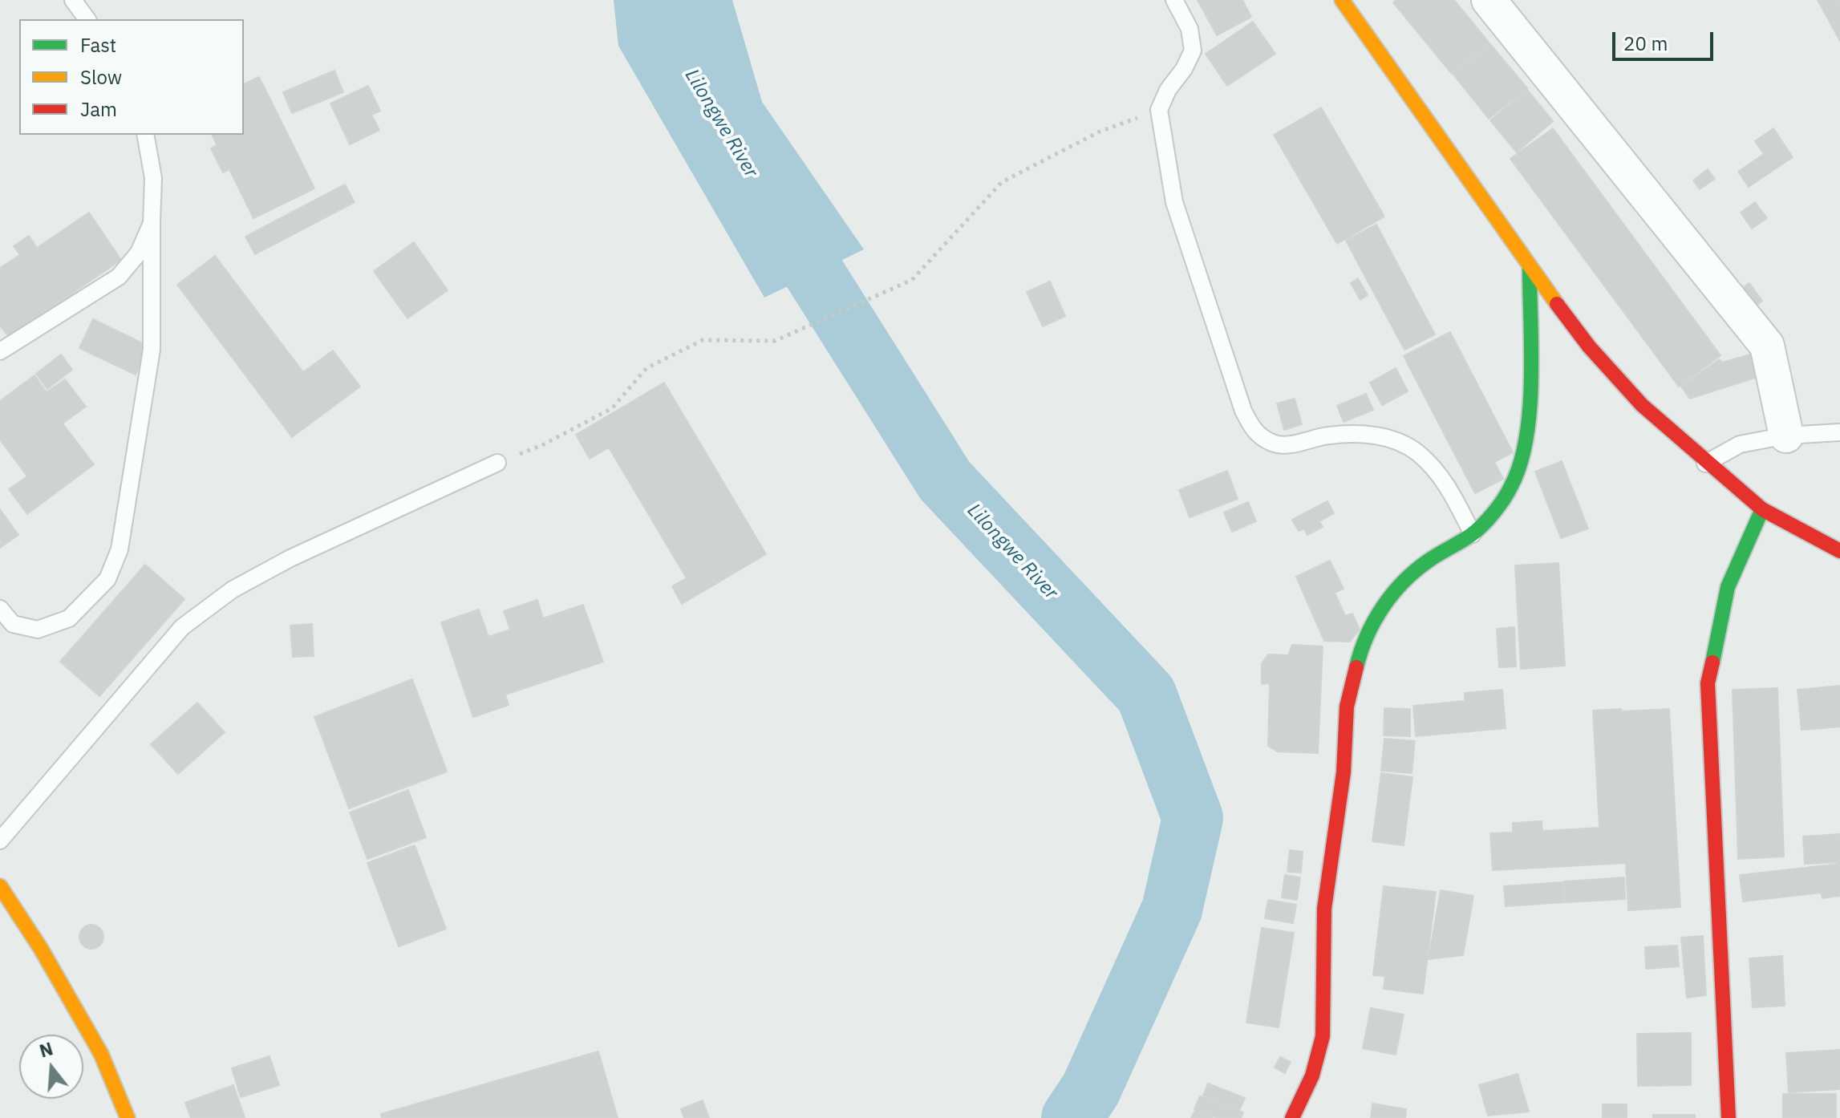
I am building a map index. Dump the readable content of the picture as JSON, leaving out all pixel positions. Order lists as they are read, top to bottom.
{
  "water": ["Lilongwe River"],
  "legend": ["Fast", "Slow", "Jam"],
  "scale_bar": "20 m",
  "north": "top"
}
